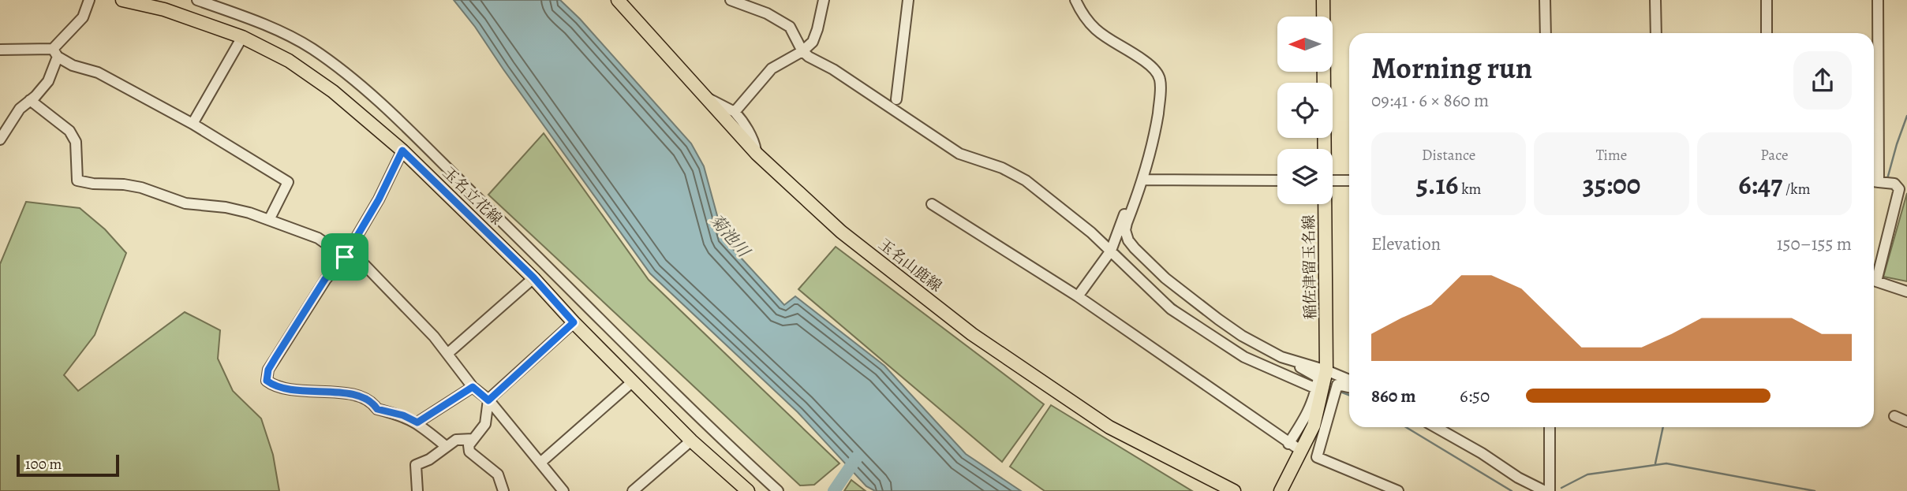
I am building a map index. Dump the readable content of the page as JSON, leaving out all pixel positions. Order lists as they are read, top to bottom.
{
  "streets": {
    "main road": ["玉名立花線", "玉名山鹿線", "稲佐津留玉名線"]
  },
  "water": ["菊池川"],
  "scale_bar": "100 m",
  "north": "left",
  "page": {
    "heading": ["Morning run", "09:41 · 6 × 860 m"],
    "stats": [
      ["Distance", "5.16 km"],
      ["Time", "35:00"],
      ["Pace", "6:47 /km"]
    ],
    "chart": ["Elevation", "150–155 m"],
    "list": [
      {
        "name": "860 m",
        "note": "6:50"
      }
    ],
    "scale": "100 m"
  }
}
